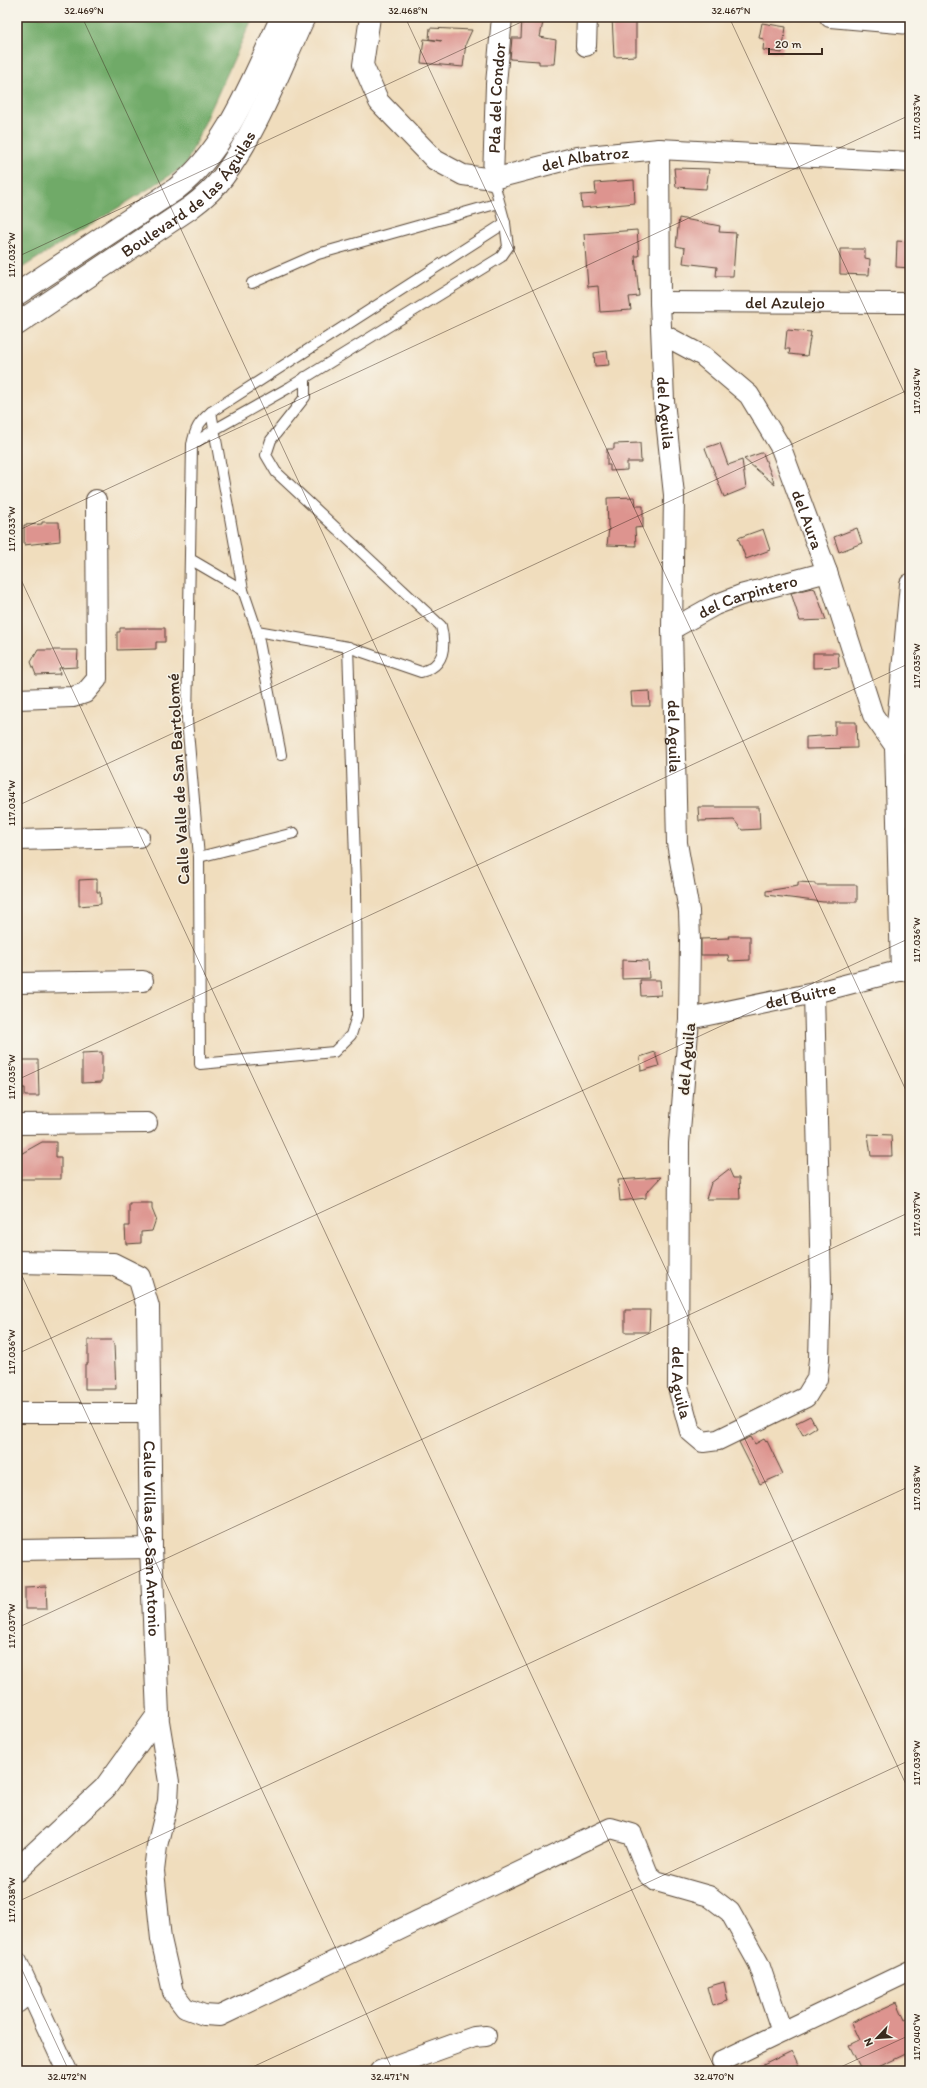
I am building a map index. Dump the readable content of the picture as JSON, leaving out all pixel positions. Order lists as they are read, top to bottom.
{
  "streets": {
    "main road": ["Boulevard de las Águilas", "Calle Villas de San Antonio"],
    "street": [
      "Pda del Condor",
      "del Albatroz",
      "del Azulejo",
      "del Aguila",
      "del Aura",
      "del Carpintero",
      "del Buitre"
    ],
    "lane": ["Calle Valle de San Bartolomé"]
  },
  "crossings": [
    ["Pda del Condor", "del Albatroz"],
    ["del Albatroz", "del Aguila"],
    ["del Azulejo", "del Aguila"],
    ["del Aguila", "del Aura"],
    ["del Aguila", "del Carpintero"],
    ["del Aguila", "del Buitre"],
    ["del Aura", "del Carpintero"]
  ],
  "scale_bar": "20 m",
  "north": "bottom left",
  "coordinates": [
    "32.469°N",
    "32.468°N",
    "32.467°N",
    "117.033°W",
    "117.032°W",
    "117.034°W",
    "117.035°W",
    "117.036°W",
    "117.037°W",
    "117.038°W",
    "117.039°W",
    "117.040°W",
    "32.472°N",
    "32.471°N",
    "32.470°N"
  ]
}
